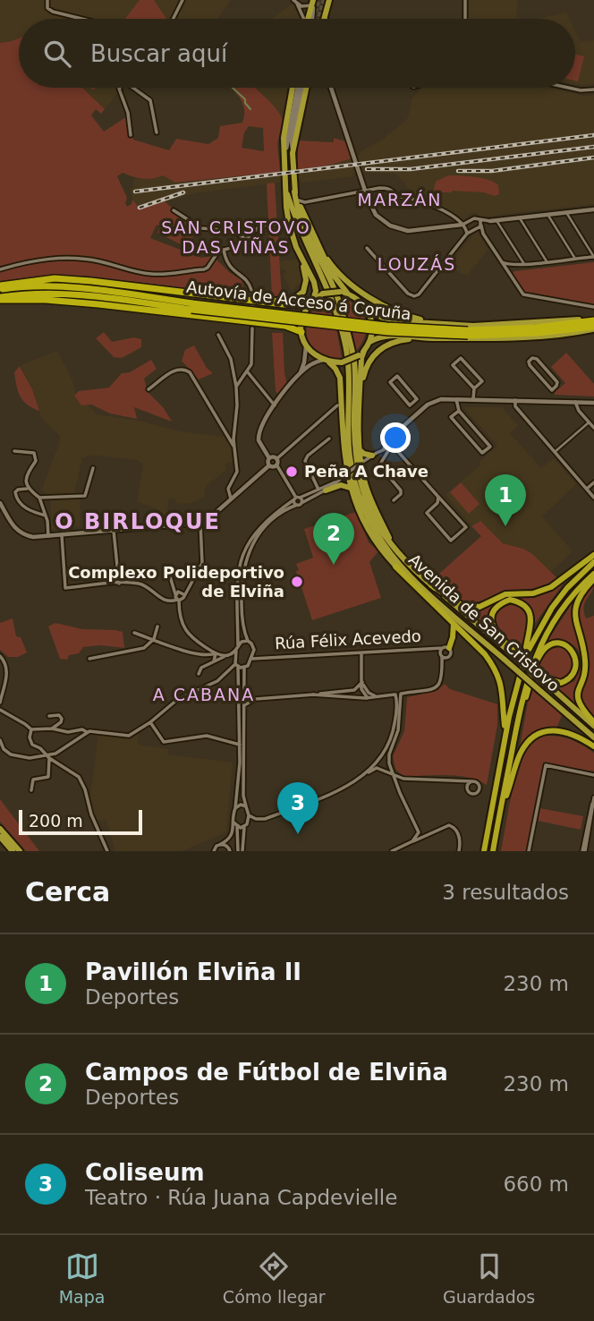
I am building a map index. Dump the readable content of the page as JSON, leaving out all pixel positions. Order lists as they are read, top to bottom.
{
  "streets": {
    "highway": ["Autovía de Acceso á Coruña"],
    "main road": ["Avenida de San Cristovo"],
    "street": ["Rúa Félix Acevedo"]
  },
  "districts": [
    "MARZÁN",
    "SAN CRISTOVO DAS VIÑAS",
    "LOUZÁS",
    "O BIRLOQUE",
    "A CABANA"
  ],
  "places": ["Peña A Chave", "Complexo Polideportivo de Elviña"],
  "scale_bar": "200 m",
  "page": {
    "search": "Buscar aquí",
    "pins": ["1", "2", "3"],
    "scale": "200 m",
    "heading": ["Cerca", "3 resultados"],
    "list": [
      {
        "mark": "1",
        "name": "Pavillón Elviña II",
        "note": "Deportes",
        "value": "230 m"
      },
      {
        "mark": "2",
        "name": "Campos de Fútbol de Elviña",
        "note": "Deportes",
        "value": "230 m"
      },
      {
        "mark": "3",
        "name": "Coliseum",
        "note": "Teatro · Rúa Juana Capdevielle",
        "value": "660 m"
      }
    ],
    "nav": ["Mapa", "Cómo llegar", "Guardados"]
  }
}
